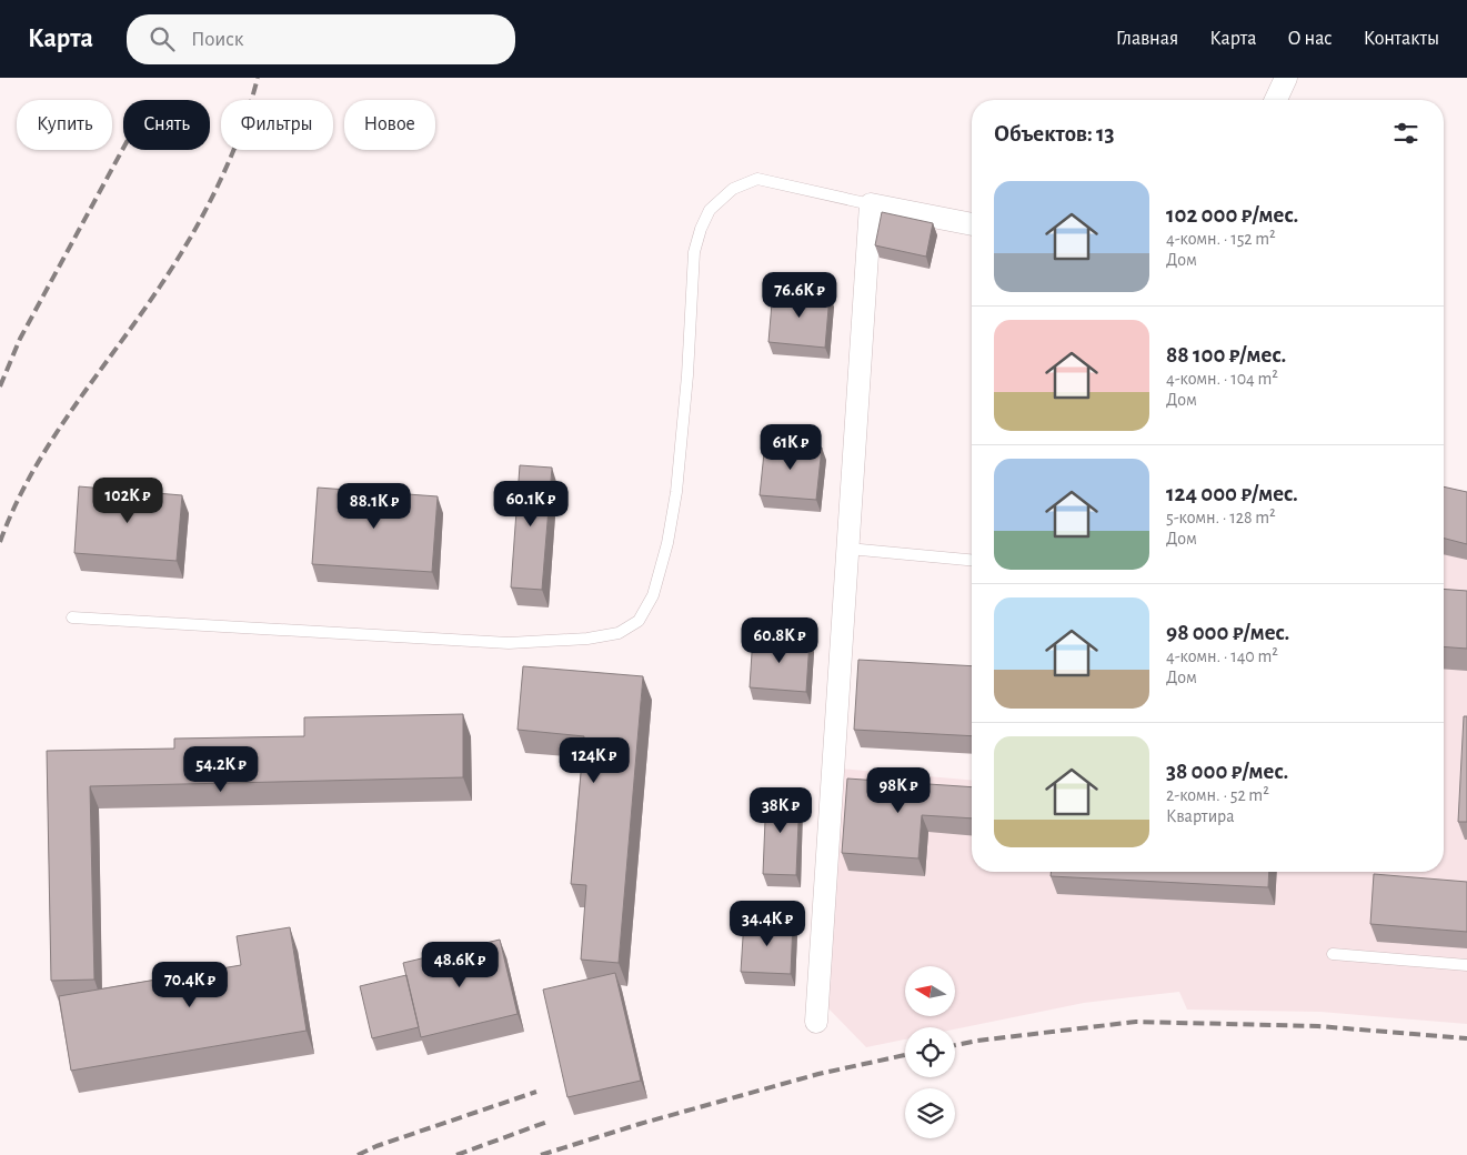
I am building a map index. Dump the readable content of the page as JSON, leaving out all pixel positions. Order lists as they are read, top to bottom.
{
  "north": "left",
  "page": {
    "header": "Карта",
    "search": "Поиск",
    "nav": [
      "Главная",
      "Карта",
      "О нас",
      "Контакты"
    ],
    "chip": [
      "Купить",
      "Снять",
      "Фильтры",
      "Новое"
    ],
    "heading": "Объектов: 13",
    "list": [
      {
        "name": "102 000 ₽/мес.",
        "note": "4-комн. · 152 m² · Дом"
      },
      {
        "name": "88 100 ₽/мес.",
        "note": "4-комн. · 104 m² · Дом"
      },
      {
        "name": "124 000 ₽/мес.",
        "note": "5-комн. · 128 m² · Дом"
      },
      {
        "name": "98 000 ₽/мес.",
        "note": "4-комн. · 140 m² · Дом"
      },
      {
        "name": "38 000 ₽/мес.",
        "note": "2-комн. · 52 m² · Квартира"
      }
    ],
    "price": [
      "76.6K ₽",
      "61K ₽",
      "102K ₽",
      "60.1K ₽",
      "88.1K ₽",
      "60.8K ₽",
      "124K ₽",
      "54.2K ₽",
      "98K ₽",
      "38K ₽",
      "34.4K ₽",
      "48.6K ₽",
      "70.4K ₽"
    ]
  }
}
